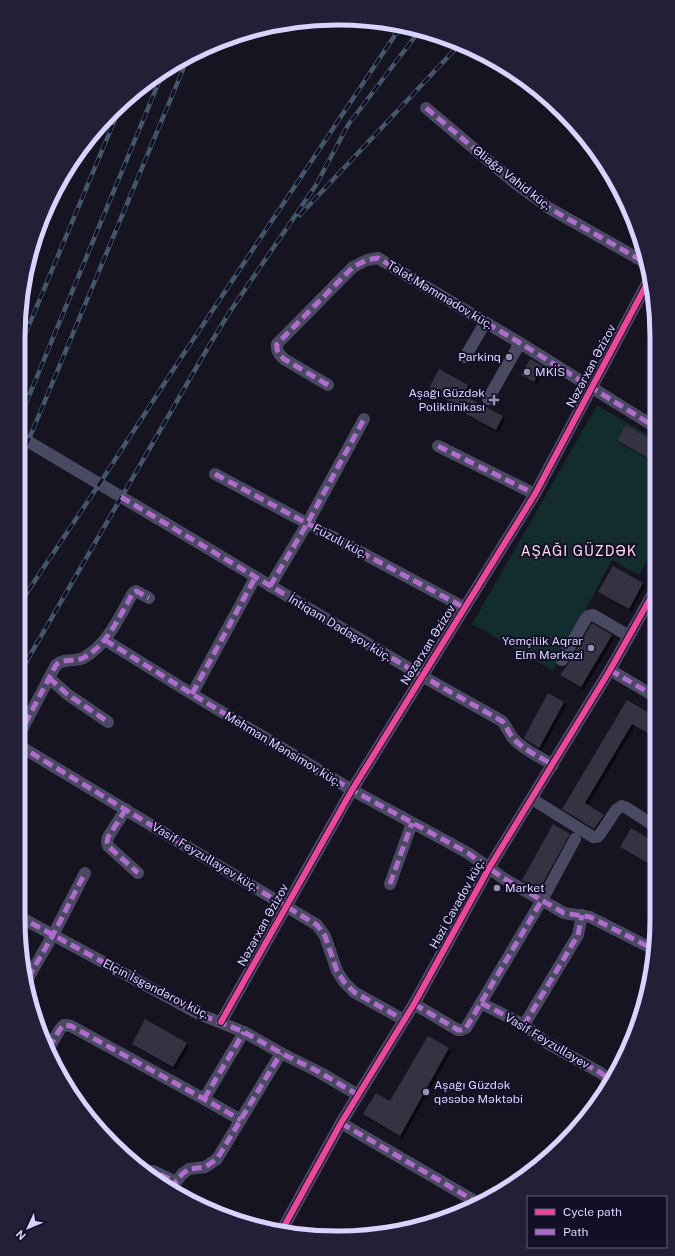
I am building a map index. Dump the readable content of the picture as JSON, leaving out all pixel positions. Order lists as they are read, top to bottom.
{
  "streets": {
    "street": [
      "Əliağa Vahid küç.",
      "Tələt Məmmədov küç.",
      "Nəzərxan Əzizov",
      "Füzuli küç.",
      "İntiqam Dadaşov küç.",
      "Mehman Mənsimov küç.",
      "Vasif Feyzullayev küç.",
      "Həzi Cavadov küç.",
      "Elçin İsgəndərov küç.",
      "Vasif Feyzullayev"
    ]
  },
  "crossings": [
    ["Tələt Məmmədov küç.", "Nəzərxan Əzizov"],
    ["Nəzərxan Əzizov", "Füzuli küç."],
    ["Nəzərxan Əzizov", "İntiqam Dadaşov küç."],
    ["Nəzərxan Əzizov", "Mehman Mənsimov küç."],
    ["Nəzərxan Əzizov", "Vasif Feyzullayev küç."],
    ["Nəzərxan Əzizov", "Elçin İsgəndərov küç."],
    ["İntiqam Dadaşov küç.", "Həzi Cavadov küç."],
    ["Mehman Mənsimov küç.", "Həzi Cavadov küç."],
    ["Vasif Feyzullayev küç.", "Həzi Cavadov küç."],
    ["Həzi Cavadov küç.", "Elçin İsgəndərov küç."]
  ],
  "districts": ["AŞAĞI GÜZDƏK"],
  "places": {
    "other": [
      "Parkinq",
      "MKİS",
      "Yemçilik Aqrar Elm Mərkəzi",
      "Market",
      "Aşağı Güzdək qəsəbə Məktəbi"
    ],
    "health": ["Aşağı Güzdək Poliklinikası"]
  },
  "legend": ["Cycle path", "Path"],
  "north": "bottom left"
}
